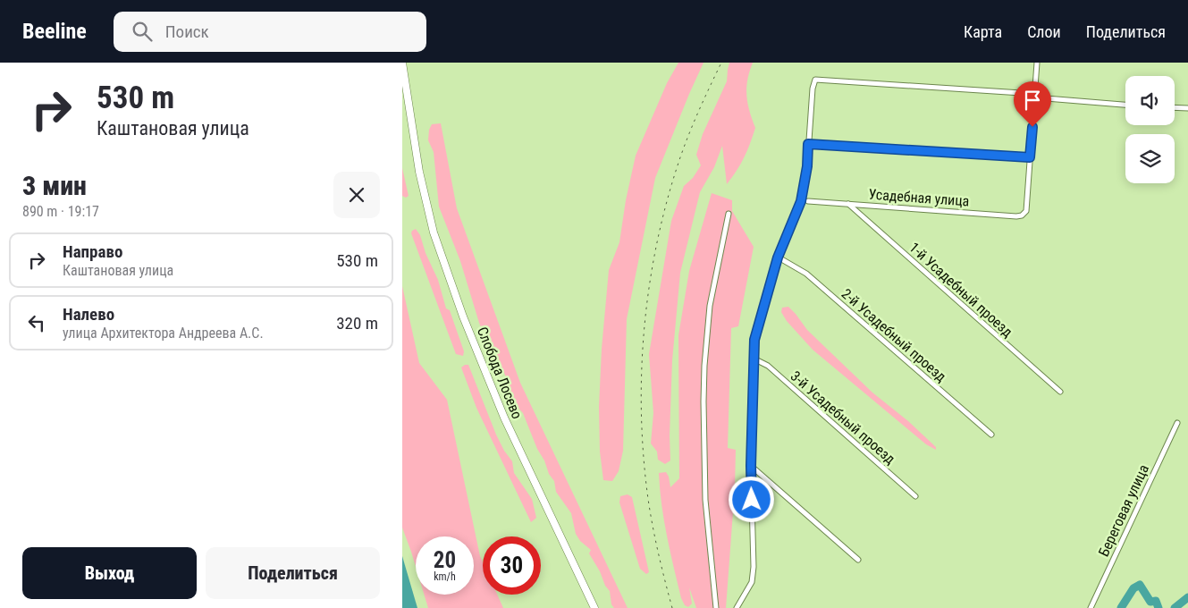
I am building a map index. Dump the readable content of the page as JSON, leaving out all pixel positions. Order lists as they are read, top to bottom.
{
  "streets": {
    "main road": ["Слобода Лосево"],
    "street": [
      "Усадебная улица",
      "1-й Усадебный проезд",
      "2-й Усадебный проезд",
      "3-й Усадебный проезд",
      "Береговая улица"
    ]
  },
  "crossings": [
    ["Усадебная улица", "1-й Усадебный проезд"]
  ],
  "page": {
    "header": "Beeline",
    "search": "Поиск",
    "nav": ["Карта", "Слои", "Поделиться"],
    "turn": ["530 m", "Каштановая улица"],
    "heading": ["3 мин", "890 m · 19:17"],
    "list": [
      {
        "name": "Направо",
        "note": "Каштановая улица",
        "value": "530 m"
      },
      {
        "name": "Налево",
        "note": "улица Архитектора Андреева А.С.",
        "value": "320 m"
      }
    ],
    "speed": "20 km/h",
    "limit": "30",
    "buttons": ["Выход", "Поделиться"]
  }
}
